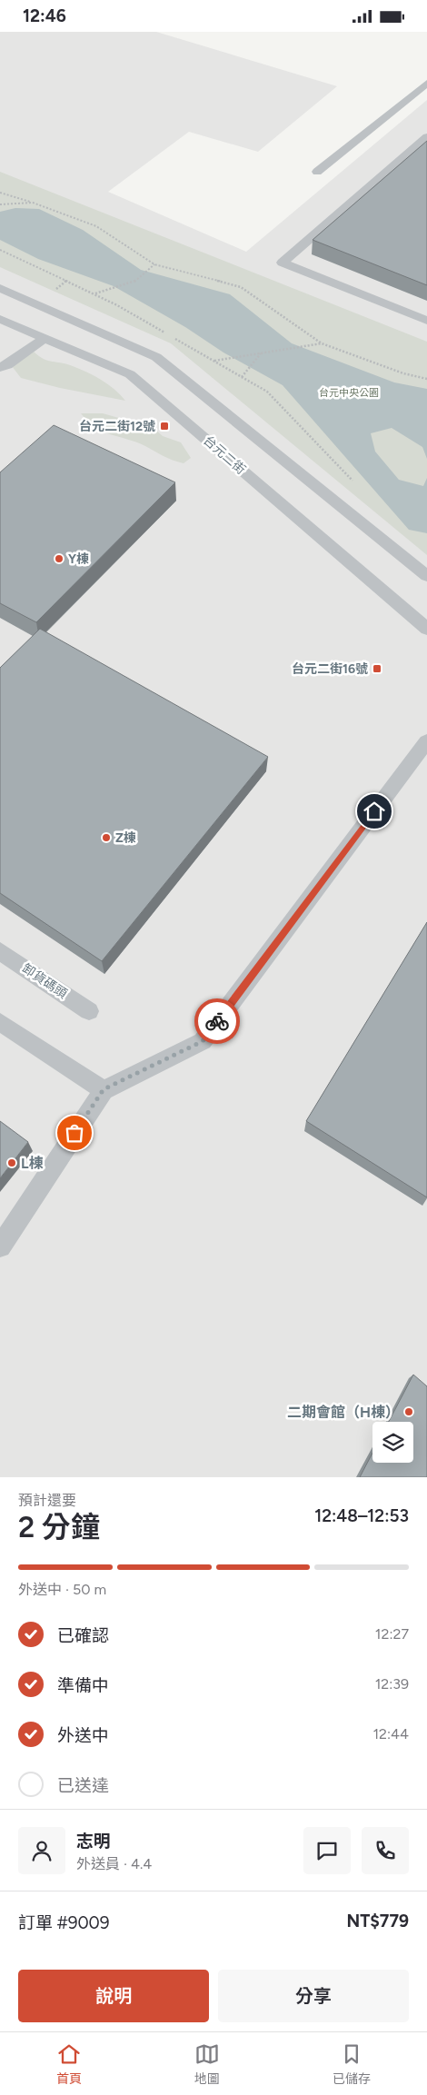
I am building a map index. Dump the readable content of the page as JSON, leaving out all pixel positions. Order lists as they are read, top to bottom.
{
  "streets": {
    "lane": ["台元二街", "卸貨碼頭"]
  },
  "parks": ["台元中央公園"],
  "places": {
    "transit": ["台元二街12號", "台元二街16號"],
    "other": [
      "Y棟",
      "Z棟",
      "L棟",
      "二期會館（H棟）"
    ]
  },
  "page": {
    "status": "12:46",
    "heading": ["2 分鐘", "預計還要", "12:48–12:53"],
    "panel": [
      "志明",
      "外送員 · 4.4",
      "訂單 #9009",
      "NT$779"
    ],
    "bar": "外送中 · 50 m",
    "list": [
      ["已確認", "12:27"],
      ["準備中", "12:39"],
      ["外送中", "12:44"],
      "已送達"
    ],
    "buttons": ["說明", "分享"],
    "tabs": ["首頁", "地圖", "已儲存"]
  }
}
